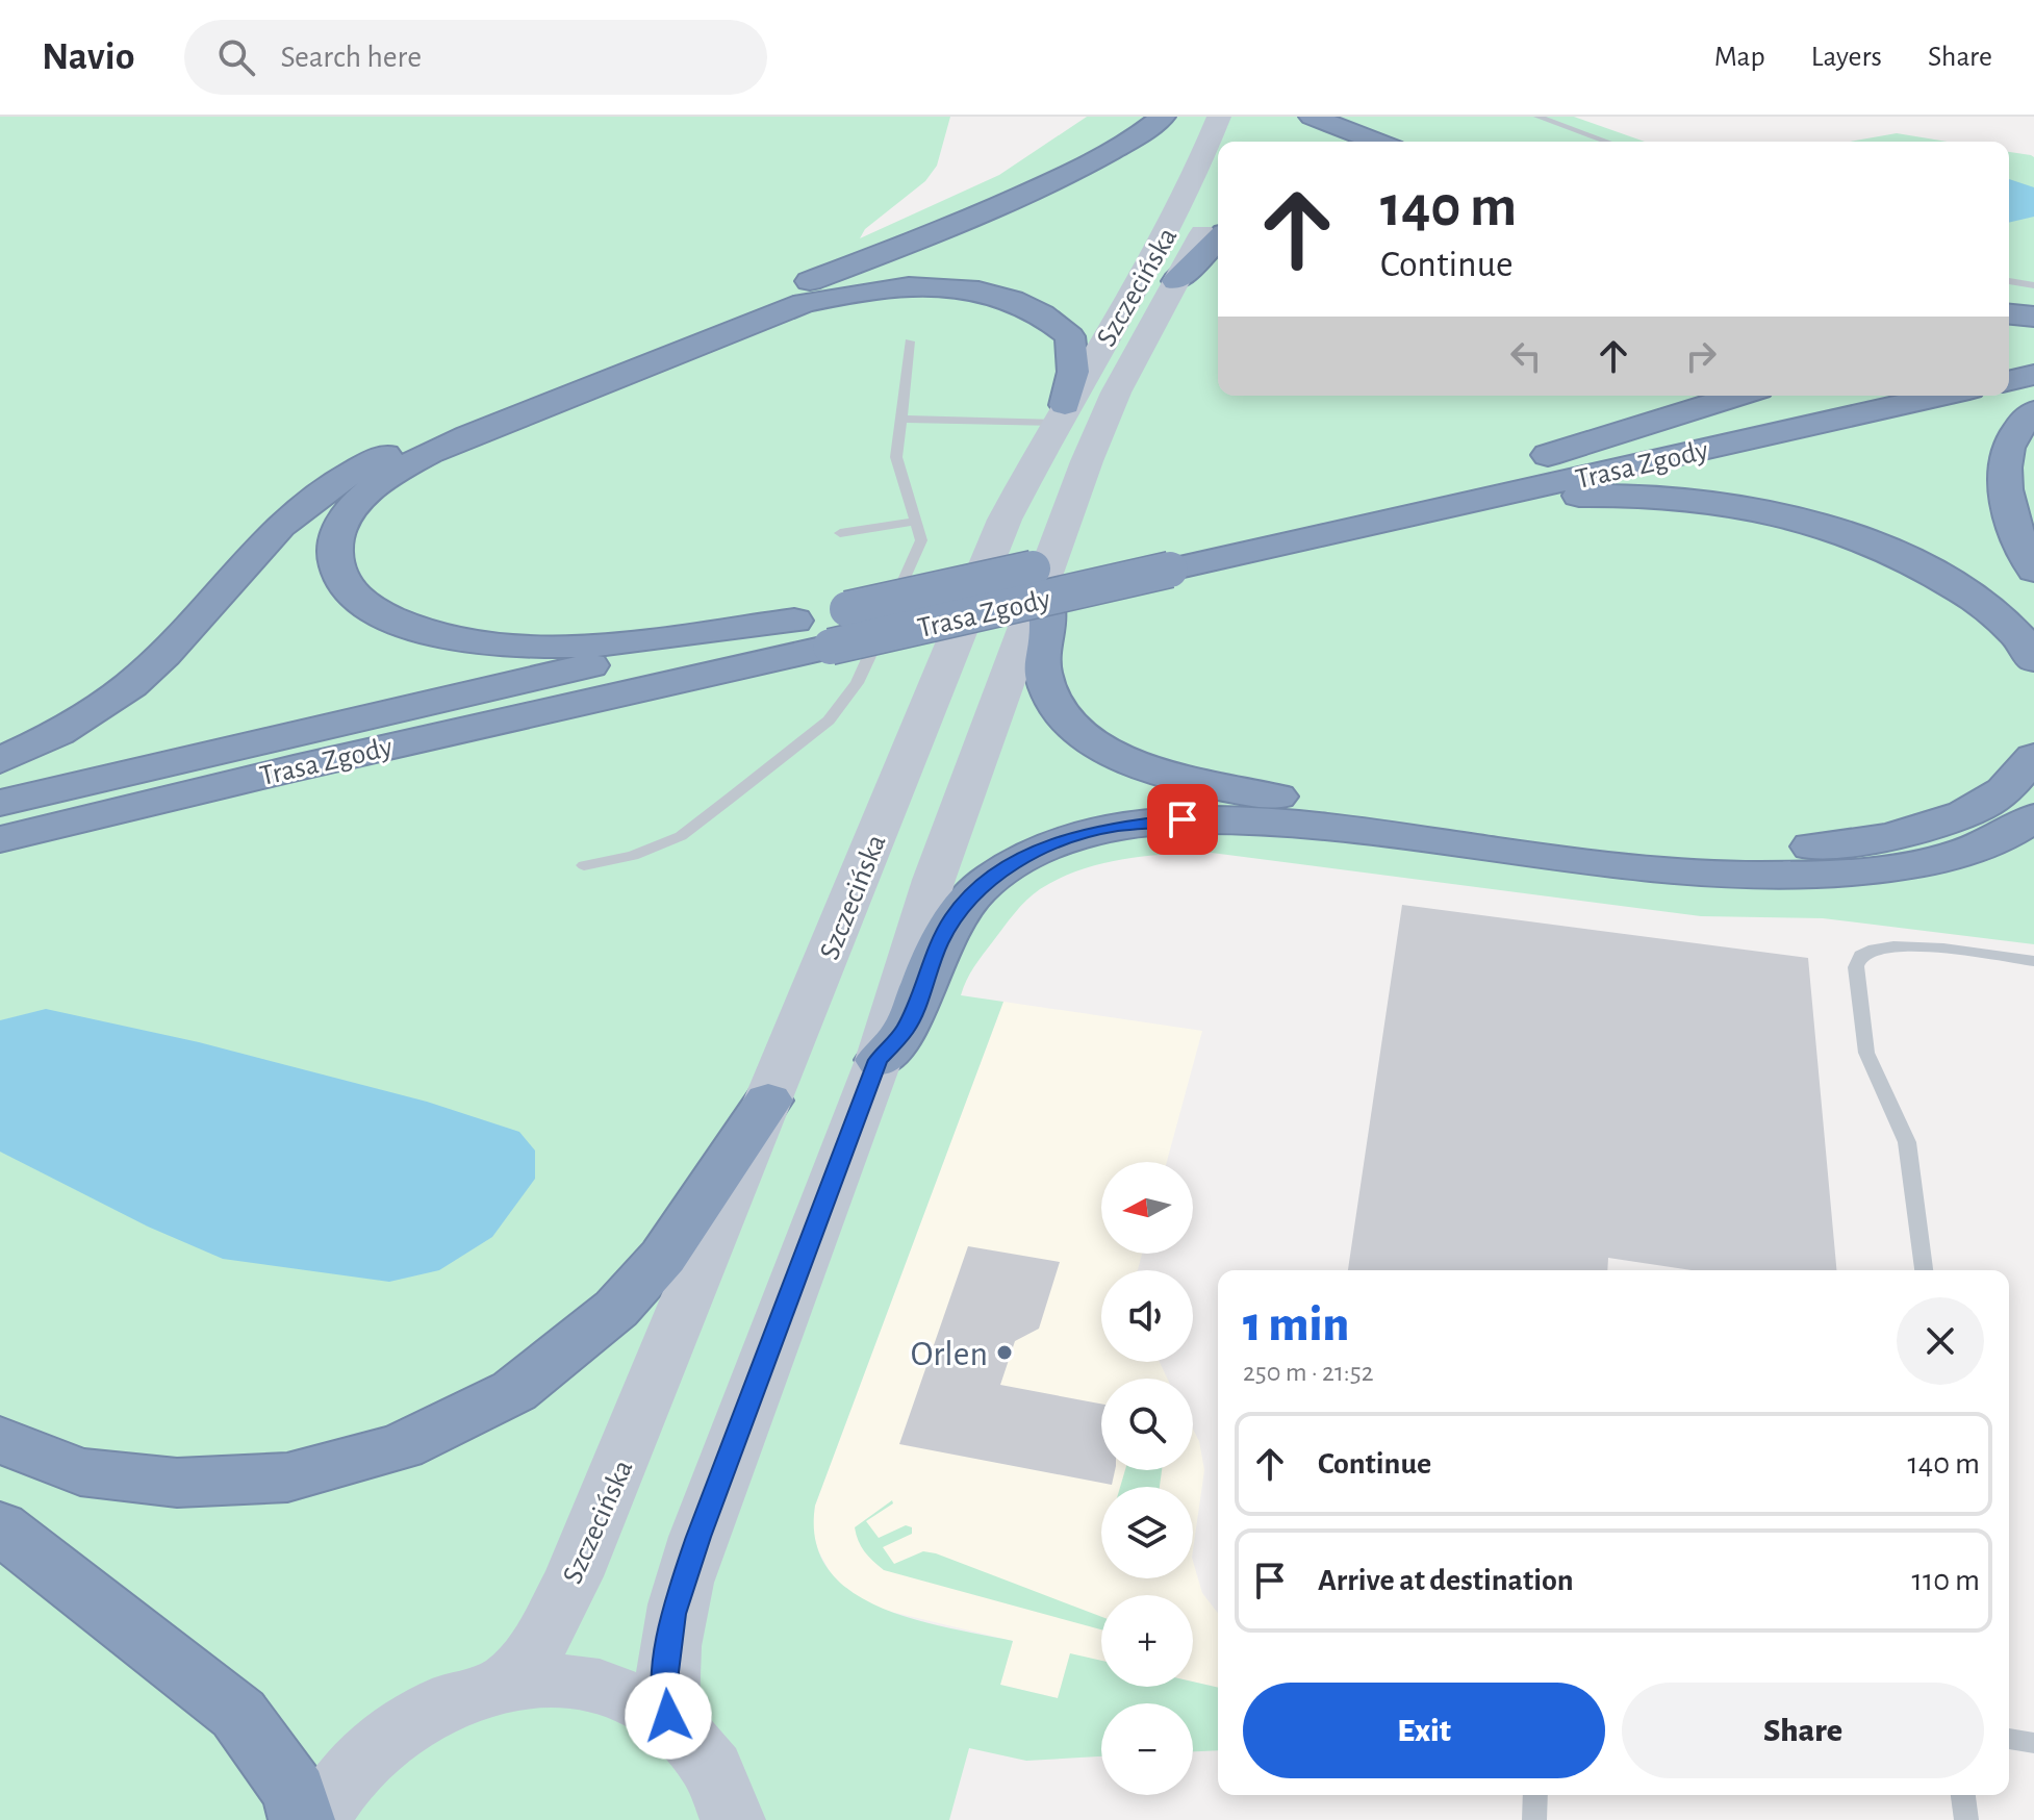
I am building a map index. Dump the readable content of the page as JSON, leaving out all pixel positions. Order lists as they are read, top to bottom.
{
  "streets": {
    "highway": ["Trasa Zgody"],
    "main road": ["Szczecińska"]
  },
  "places": ["Orlen"],
  "north": "left",
  "page": {
    "header": "Navio",
    "search": "Search here",
    "nav": ["Map", "Layers", "Share"],
    "turn": ["140 m", "Continue"],
    "map_buttons": ["+", "−"],
    "heading": ["1 min", "250 m · 21:52"],
    "list": [
      {
        "name": "Continue",
        "value": "140 m"
      },
      {
        "name": "Arrive at destination",
        "value": "110 m"
      }
    ],
    "buttons": ["Exit", "Share"]
  }
}
